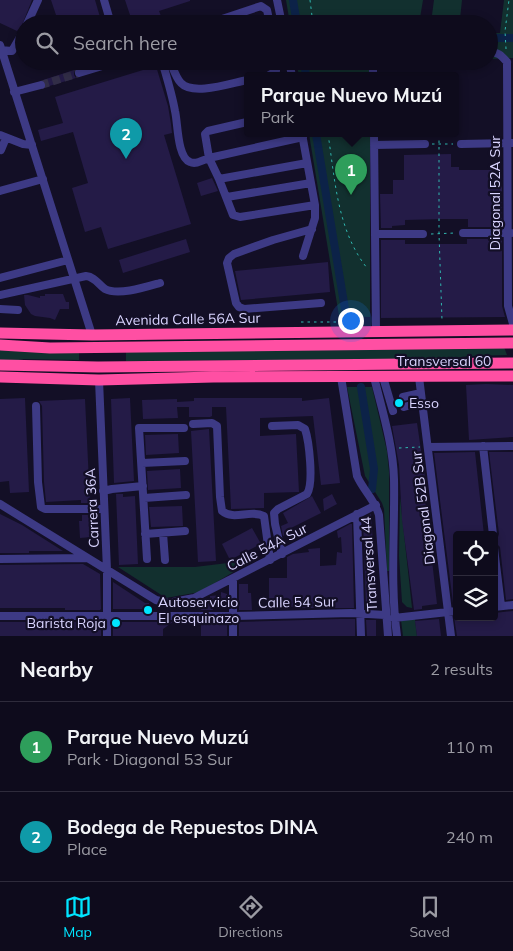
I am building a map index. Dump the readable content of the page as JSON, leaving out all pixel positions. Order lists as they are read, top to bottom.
{
  "streets": {
    "highway": ["Avenida Calle 56A Sur", "Transversal 60"],
    "street": [
      "Diagonal 52A Sur",
      "Carrera 36A",
      "Diagonal 52B Sur",
      "Calle 54A Sur",
      "Transversal 44",
      "Calle 54 Sur"
    ]
  },
  "crossings": [
    ["Avenida Calle 56A Sur", "Transversal 60"],
    ["Transversal 60", "Diagonal 52B Sur"],
    ["Transversal 60", "Transversal 44"],
    ["Carrera 36A", "Calle 54 Sur"],
    ["Calle 54A Sur", "Transversal 44"],
    ["Transversal 44", "Calle 54 Sur"]
  ],
  "places": ["Esso", "Autoservicio El esquinazo", "Barista Roja"],
  "page": {
    "search": "Search here",
    "popup": ["Parque Nuevo Muzú", "Park"],
    "pins": ["2", "1"],
    "heading": ["Nearby", "2 results"],
    "list": [
      {
        "mark": "1",
        "name": "Parque Nuevo Muzú",
        "note": "Park · Diagonal 53 Sur",
        "value": "110 m"
      },
      {
        "mark": "2",
        "name": "Bodega de Repuestos DINA",
        "note": "Place",
        "value": "240 m"
      }
    ],
    "nav": ["Map", "Directions", "Saved"]
  }
}
